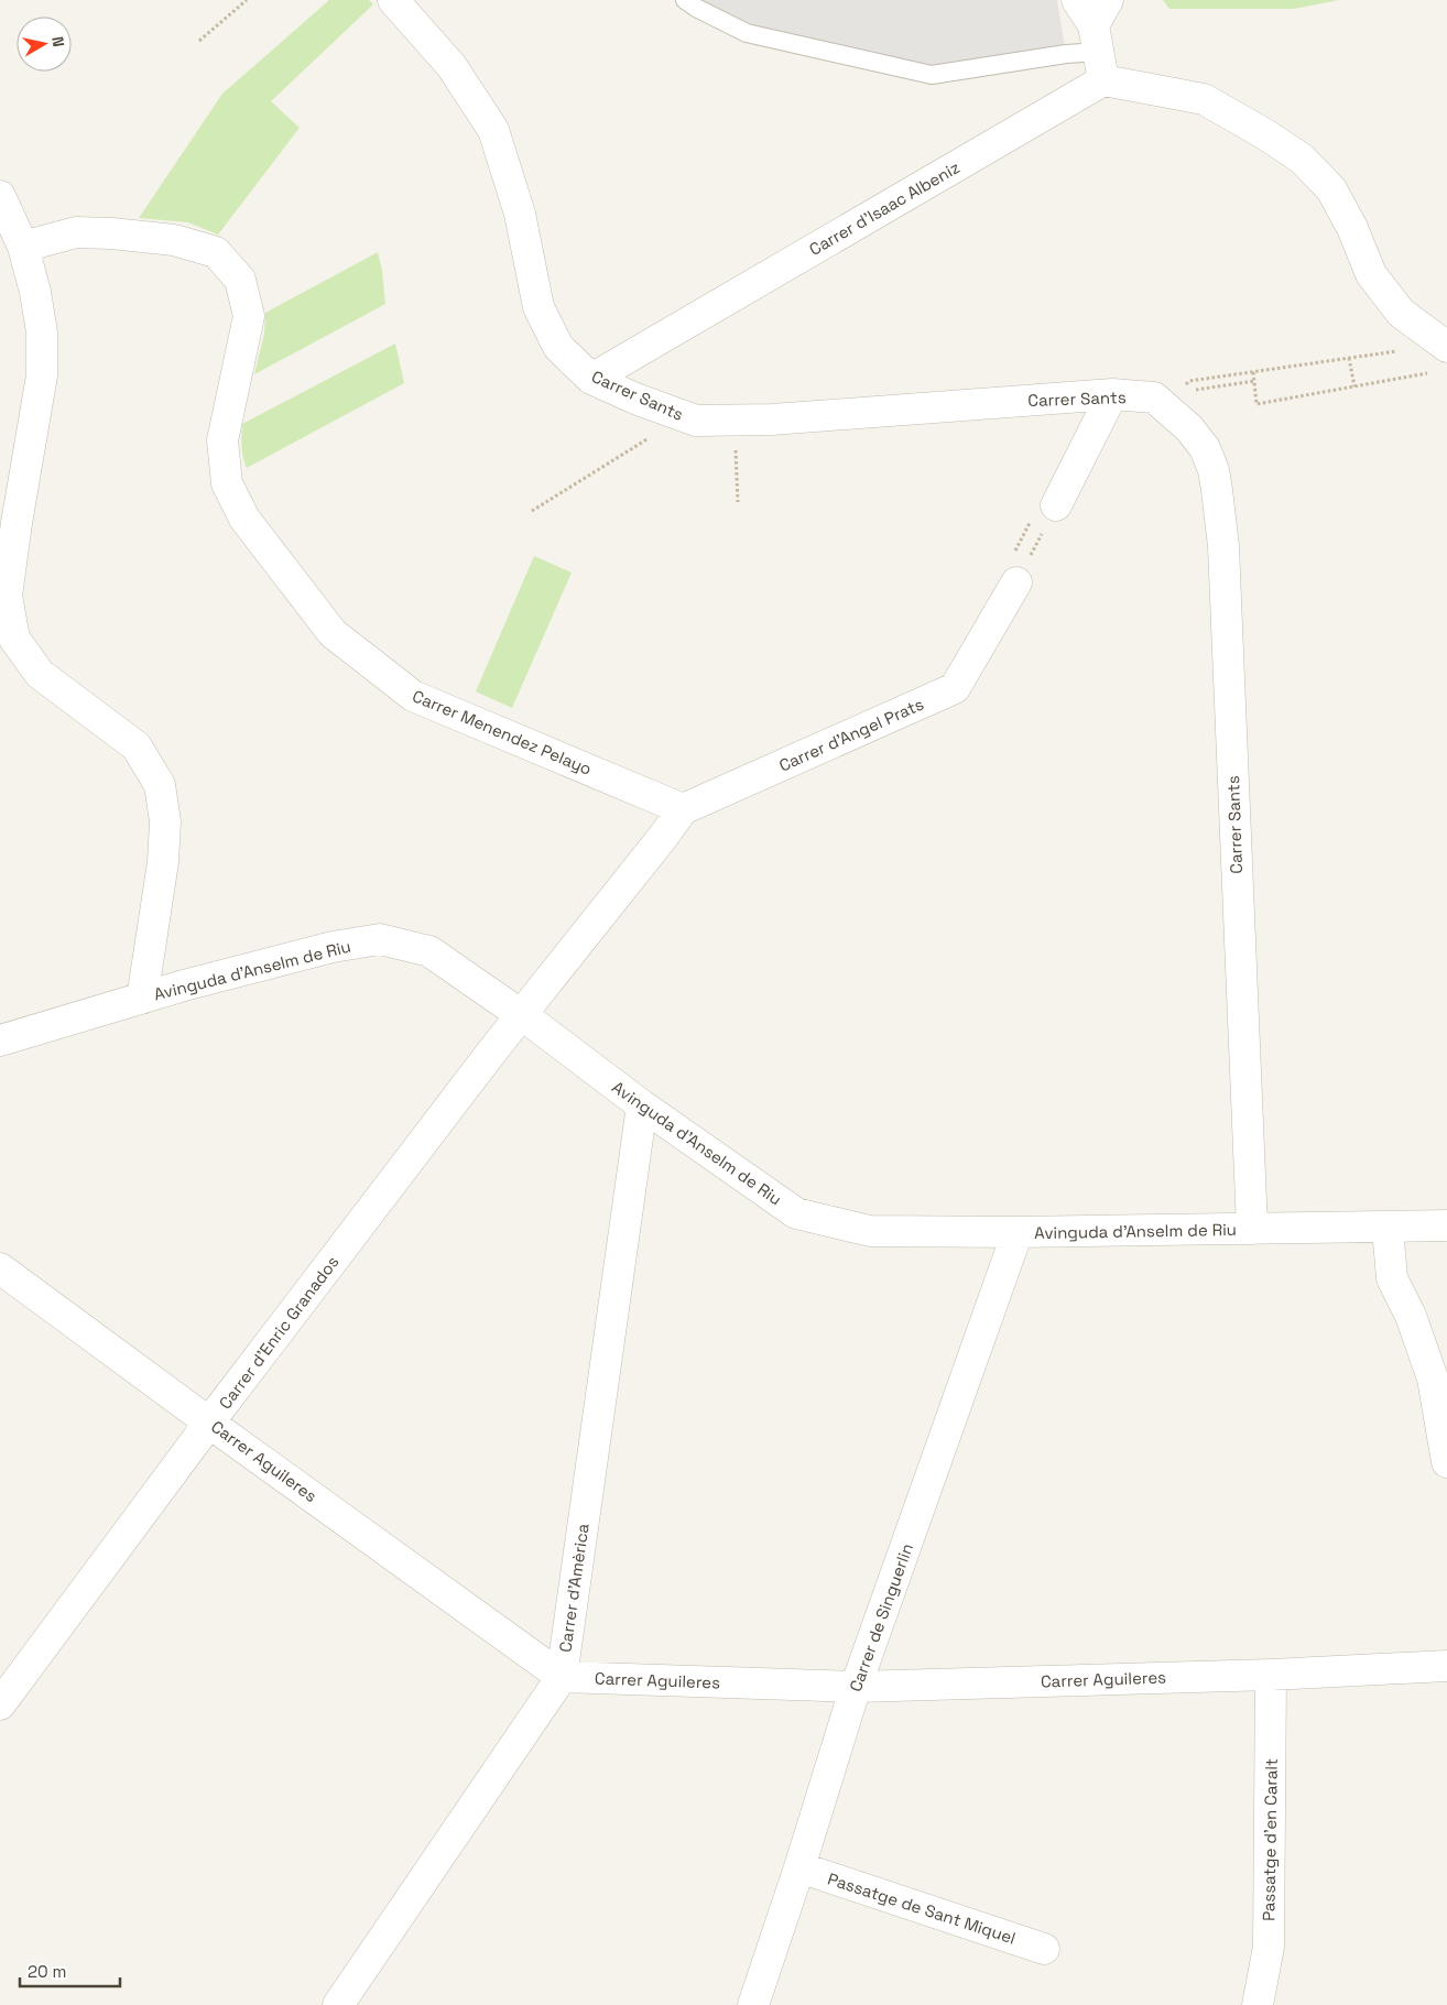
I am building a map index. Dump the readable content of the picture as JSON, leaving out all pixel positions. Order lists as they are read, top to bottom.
{
  "streets": {
    "street": [
      "Carrer d'Isaac Albeniz",
      "Carrer Sants",
      "Carrer Menendez Pelayo",
      "Carrer d'Angel Prats",
      "Avinguda d'Anselm de Riu",
      "Carrer d'Enric Granados",
      "Carrer Aguileres",
      "Carrer d'Amèrica",
      "Carrer de Singuerlin",
      "Passatge d'en Caralt",
      "Passatge de Sant Miquel"
    ]
  },
  "crossings": [
    ["Carrer d'Isaac Albeniz", "Carrer Sants"],
    ["Carrer Sants", "Avinguda d'Anselm de Riu"],
    ["Carrer Menendez Pelayo", "Carrer d'Angel Prats"],
    ["Avinguda d'Anselm de Riu", "Carrer d'Enric Granados"],
    ["Avinguda d'Anselm de Riu", "Carrer d'Amèrica"],
    ["Avinguda d'Anselm de Riu", "Carrer de Singuerlin"],
    ["Carrer d'Enric Granados", "Carrer Aguileres"],
    ["Carrer Aguileres", "Carrer d'Amèrica"],
    ["Carrer Aguileres", "Carrer de Singuerlin"],
    ["Carrer Aguileres", "Passatge d'en Caralt"],
    ["Carrer de Singuerlin", "Passatge de Sant Miquel"]
  ],
  "scale_bar": "20 m",
  "north": "right"
}
